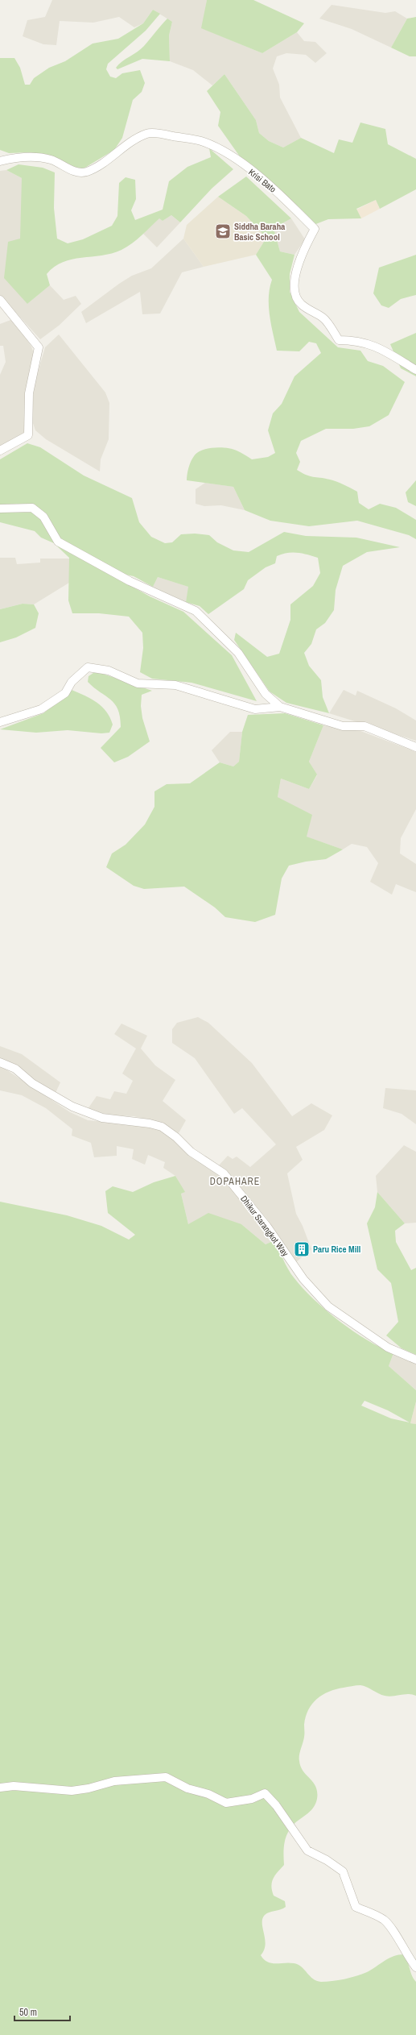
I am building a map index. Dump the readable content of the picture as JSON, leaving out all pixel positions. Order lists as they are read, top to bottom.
{
  "streets": {
    "street": ["Krisi Bato", "Dhikur Sarangkot Way"]
  },
  "districts": ["DOPAHARE"],
  "places": {
    "school or university": ["Siddha Baraha Basic School"],
    "building": ["Paru Rice Mill"]
  },
  "scale_bar": "50 m"
}
